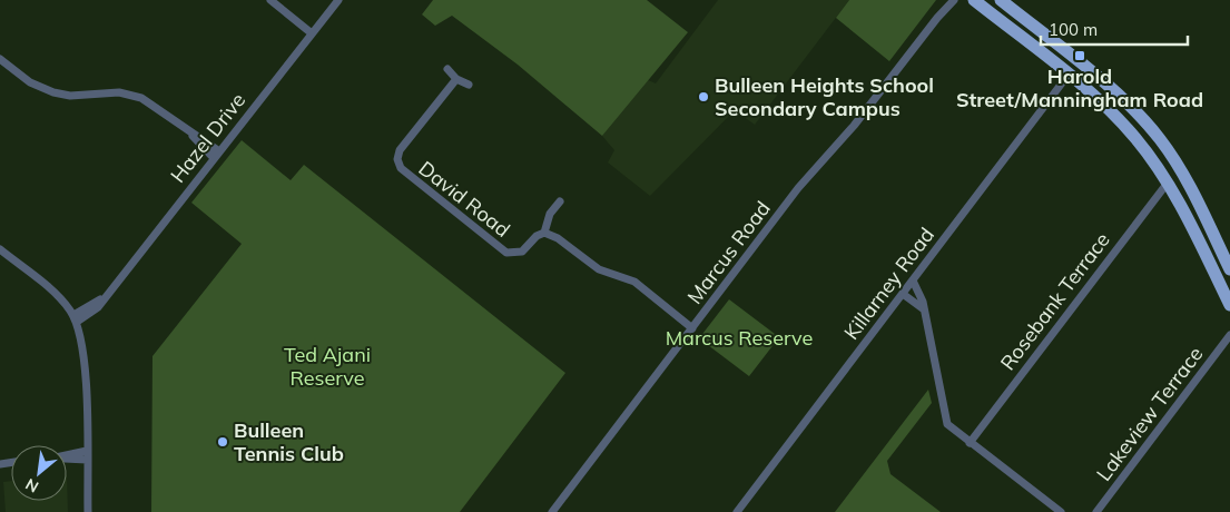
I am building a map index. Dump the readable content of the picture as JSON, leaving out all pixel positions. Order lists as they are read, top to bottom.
{
  "streets": {
    "street": [
      "Hazel Drive",
      "David Road",
      "Marcus Road",
      "Killarney Road",
      "Rosebank Terrace",
      "Lakeview Terrace"
    ]
  },
  "parks": ["Marcus Reserve", "Ted Ajani Reserve"],
  "places": {
    "transit": ["Harold Street/Manningham Road"],
    "other": ["Bulleen Heights School Secondary Campus", "Bulleen Tennis Club"]
  },
  "scale_bar": "100 m",
  "north": "bottom left"
}
